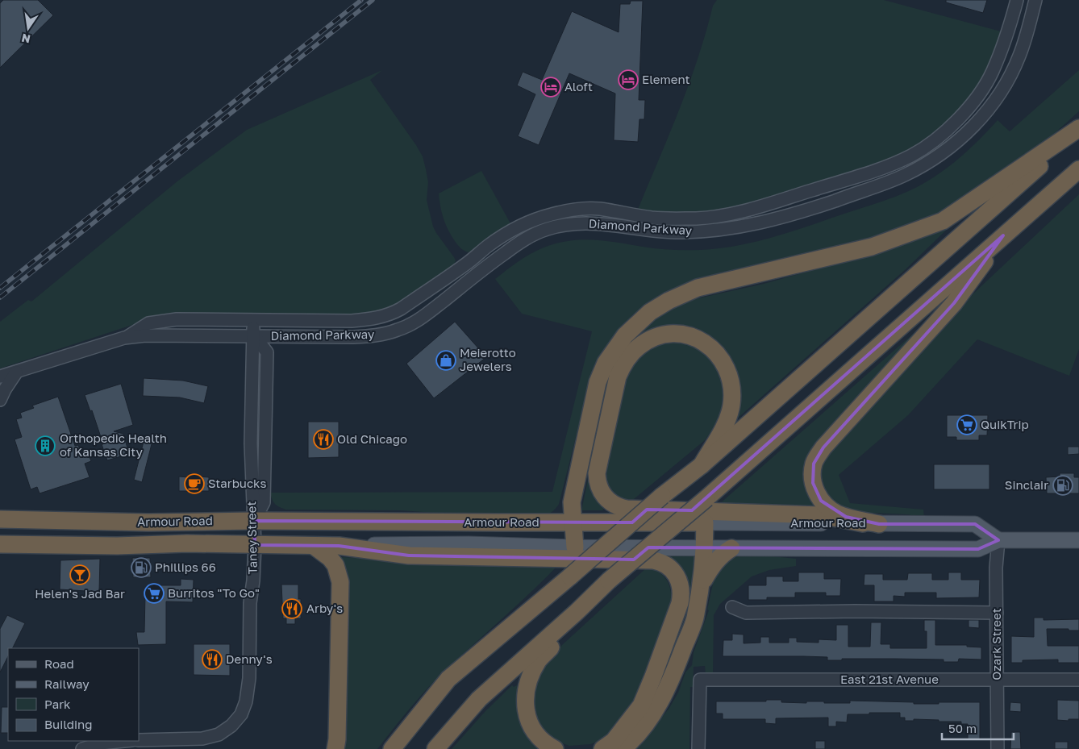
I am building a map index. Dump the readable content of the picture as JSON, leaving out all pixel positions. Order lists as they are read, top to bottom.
{
  "streets": {
    "highway": ["Armour Road"],
    "street": [
      "Diamond Parkway",
      "Taney Street",
      "Ozark Street",
      "East 21st Avenue"
    ]
  },
  "crossings": [
    ["Diamond Parkway", "Taney Street"],
    ["Armour Road", "Taney Street"],
    ["Armour Road", "Ozark Street"],
    ["Ozark Street", "East 21st Avenue"]
  ],
  "places": {
    "hotel": ["Element", "Aloft"],
    "shop": ["Meierotto Jewelers"],
    "supermarket": ["QuikTrip", "Burritos \"To Go\""],
    "restaurant": ["Old Chicago", "Arby's", "Denny's"],
    "building": ["Orthopedic Health of Kansas City"],
    "cafe": ["Starbucks"],
    "fuel station": ["Sinclair", "Phillips 66"],
    "bar": ["Helen's Jad Bar"]
  },
  "legend": [
    "Road",
    "Railway",
    "Park",
    "Building"
  ],
  "scale_bar": "50 m",
  "north": "bottom"
}
